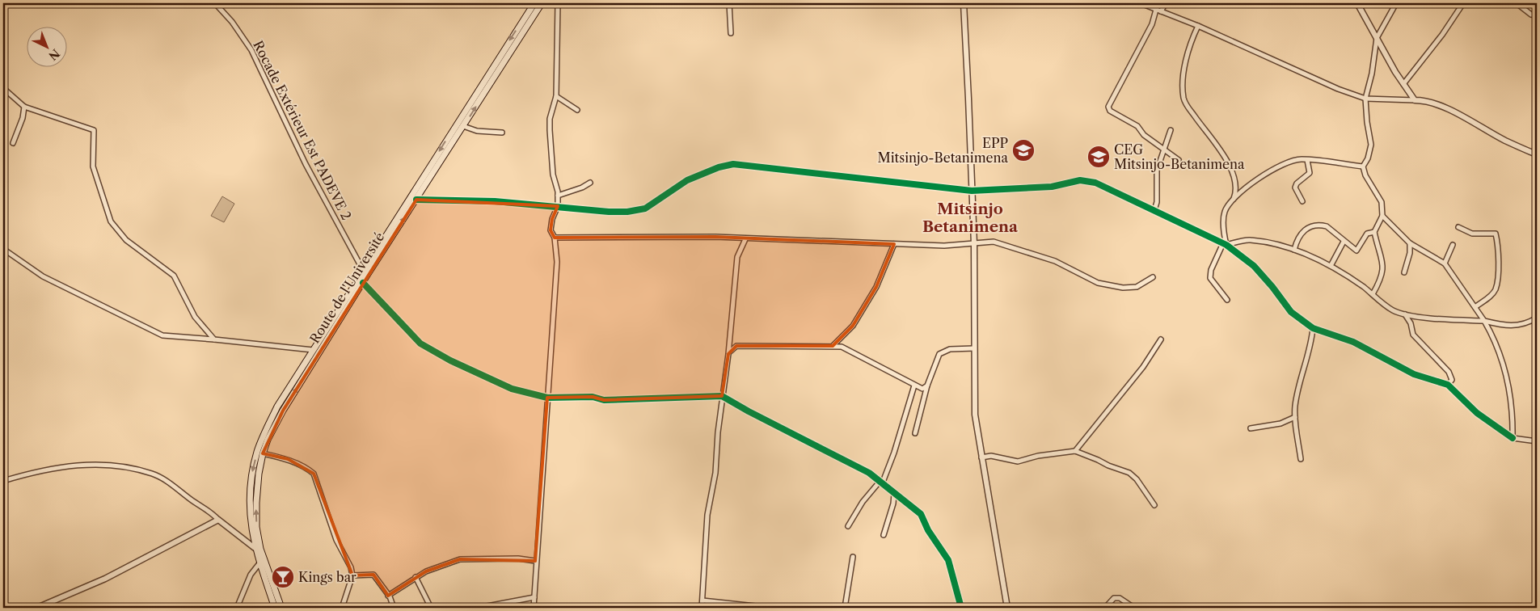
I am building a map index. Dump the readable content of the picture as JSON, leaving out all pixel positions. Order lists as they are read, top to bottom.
{
  "streets": {
    "main road": ["Route de l'Université"],
    "street": ["Rocade Extérieur Est PADEVE 2"]
  },
  "crossings": [
    ["Rocade Extérieur Est PADEVE 2", "Route de l'Université"]
  ],
  "districts": ["Mitsinjo Betanimena"],
  "places": {
    "school or university": ["EPP Mitsinjo-Betanimena", "CEG Mitsinjo-Betanimena"],
    "bar": ["Kings bar"]
  },
  "north": "bottom right"
}
